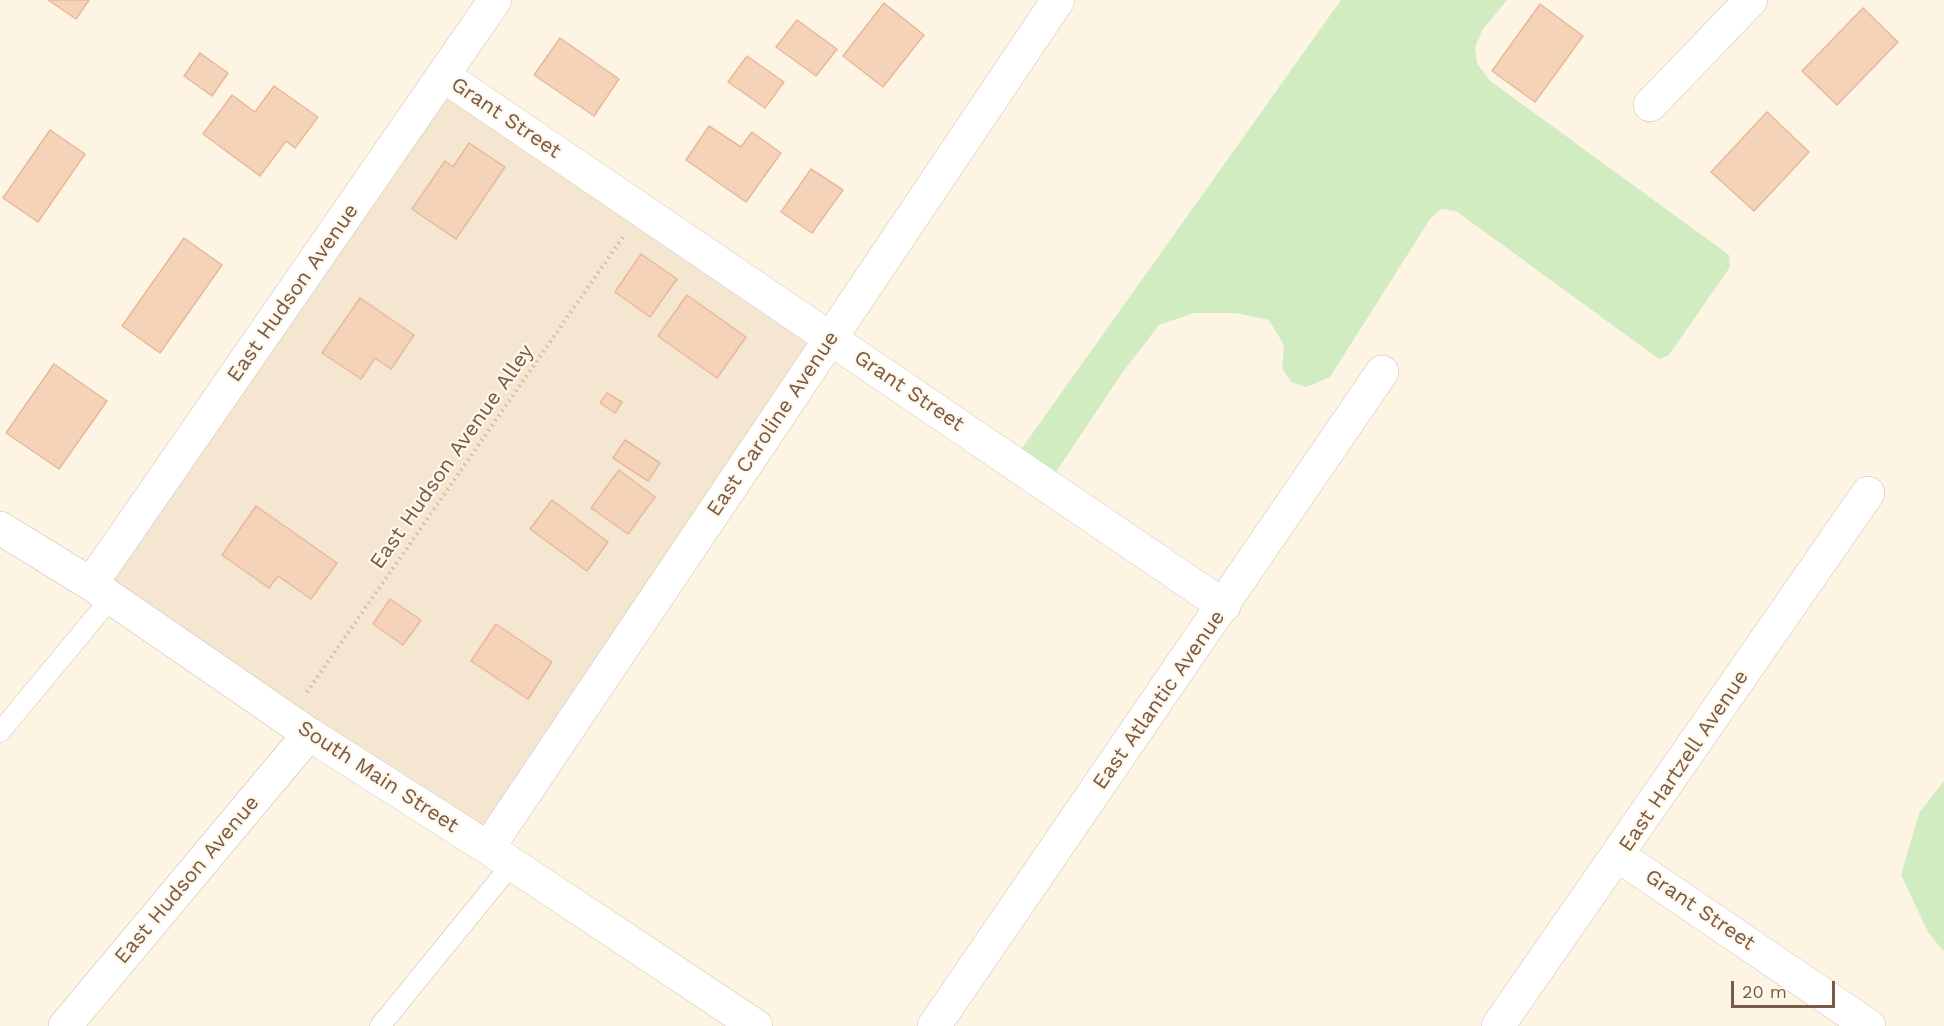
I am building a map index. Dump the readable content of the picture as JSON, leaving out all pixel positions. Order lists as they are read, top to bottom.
{
  "streets": {
    "street": [
      "Grant Street",
      "East Hudson Avenue",
      "East Caroline Avenue",
      "East Atlantic Avenue",
      "East Hartzell Avenue",
      "South Main Street"
    ],
    "path": ["East Hudson Avenue Alley"]
  },
  "crossings": [
    ["Grant Street", "East Hudson Avenue"],
    ["Grant Street", "East Caroline Avenue"],
    ["Grant Street", "East Hudson Avenue Alley"],
    ["Grant Street", "East Atlantic Avenue"],
    ["Grant Street", "East Hartzell Avenue"],
    ["East Hudson Avenue", "East Hudson Avenue Alley"],
    ["East Hudson Avenue", "South Main Street"],
    ["East Caroline Avenue", "South Main Street"],
    ["East Hudson Avenue Alley", "South Main Street"]
  ],
  "scale_bar": "20 m"
}
